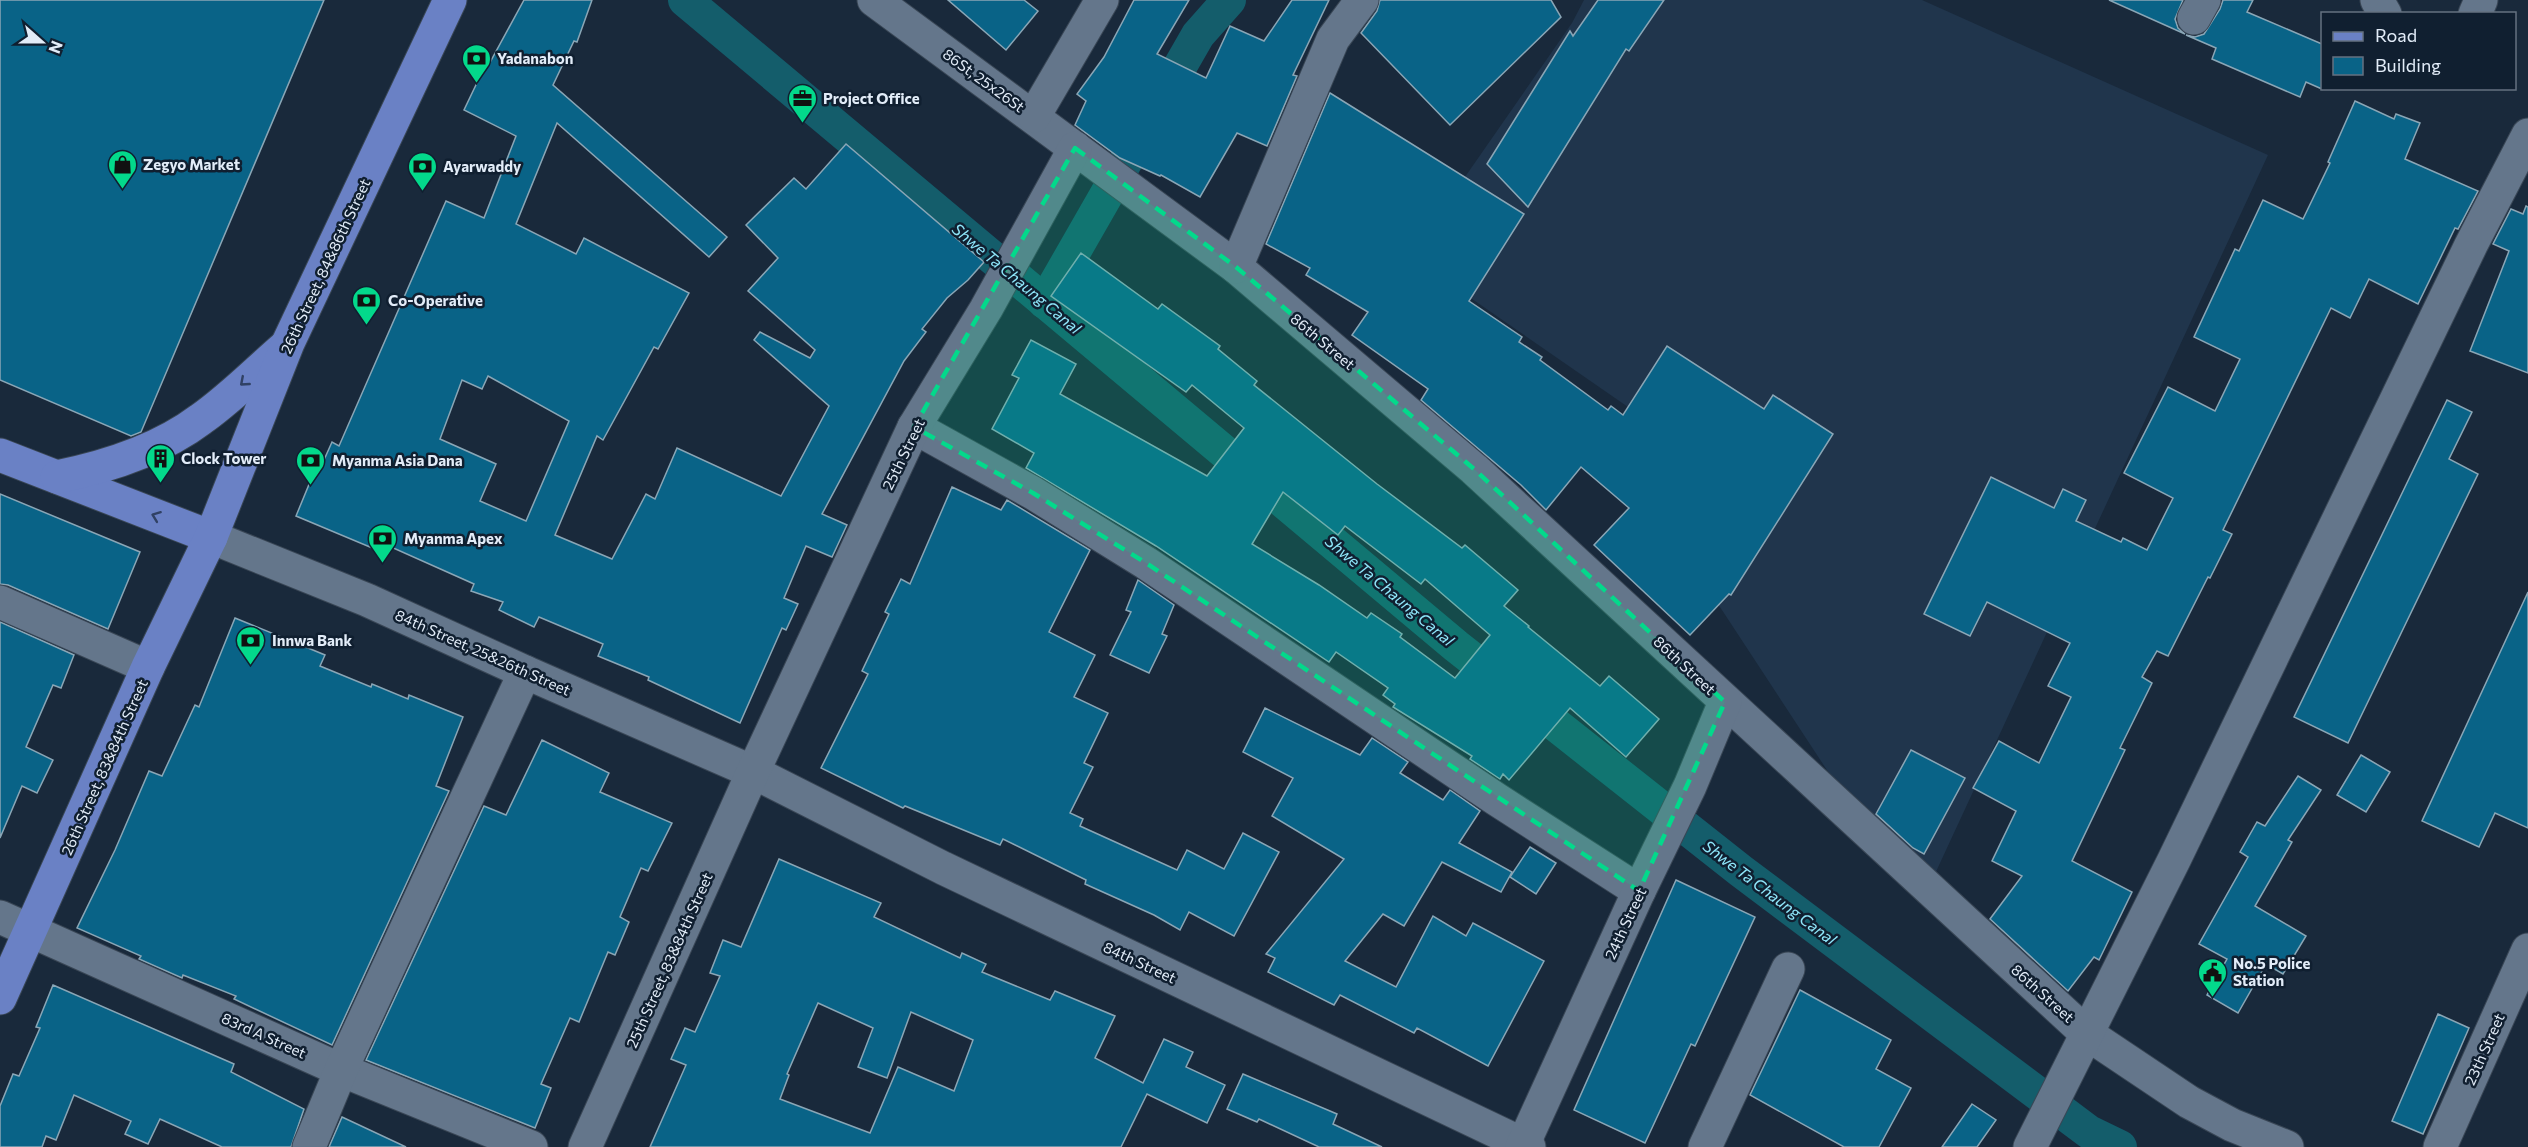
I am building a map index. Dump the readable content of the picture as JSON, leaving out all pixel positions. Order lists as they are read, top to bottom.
{
  "streets": {
    "main road": ["26th Street, 84&86th Street", "26th Street, 83&84th Street"],
    "street": [
      "86St, 25x26St",
      "86th Street",
      "25th Street",
      "84th Street, 25&26th Street",
      "24th Street",
      "25th Street, 83&84th Street",
      "84th Street",
      "83rd A Street",
      "23th Street"
    ]
  },
  "crossings": [
    ["86St, 25x26St", "86th Street"],
    ["86St, 25x26St", "25th Street"],
    ["26th Street, 84&86th Street", "84th Street, 25&26th Street"],
    ["26th Street, 84&86th Street", "26th Street, 83&84th Street"],
    ["86th Street", "25th Street"],
    ["86th Street", "24th Street"],
    ["25th Street", "84th Street, 25&26th Street"],
    ["25th Street", "25th Street, 83&84th Street"],
    ["25th Street", "84th Street"],
    ["84th Street, 25&26th Street", "26th Street, 83&84th Street"],
    ["84th Street, 25&26th Street", "25th Street, 83&84th Street"],
    ["84th Street, 25&26th Street", "84th Street"],
    ["26th Street, 83&84th Street", "83rd A Street"],
    ["24th Street", "84th Street"],
    ["25th Street, 83&84th Street", "84th Street"]
  ],
  "water": ["Shwe Ta Chaung Canal"],
  "places": {
    "bank": [
      "Yadanabon",
      "Ayarwaddy",
      "Co-Operative",
      "Myanma Asia Dana",
      "Myanma Apex",
      "Innwa Bank"
    ],
    "office": ["Project Office"],
    "shop": ["Zegyo Market"],
    "building": ["Clock Tower"],
    "public building": ["No.5 Police Station"]
  },
  "legend": ["Road", "Building"],
  "north": "right"
}
